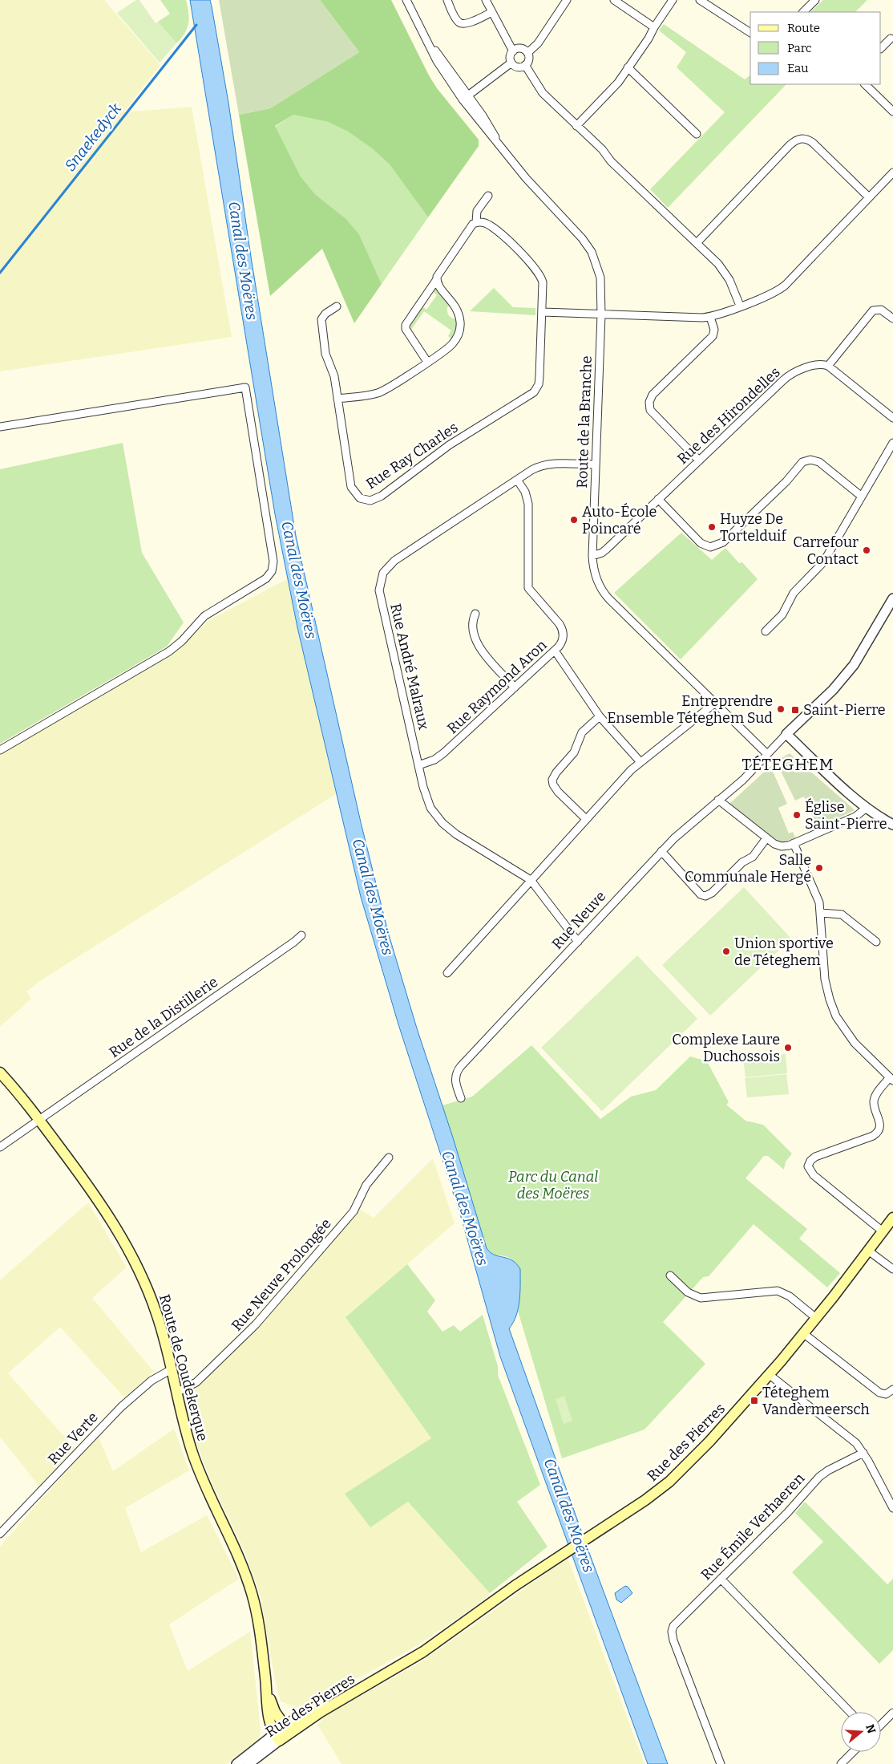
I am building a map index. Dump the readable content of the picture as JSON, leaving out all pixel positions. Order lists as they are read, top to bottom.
{
  "streets": {
    "main road": ["Route de Coudekerque", "Rue des Pierres"],
    "street": [
      "Rue des Hirondelles",
      "Route de la Branche",
      "Rue Ray Charles",
      "Rue André Malraux",
      "Rue Raymond Aron",
      "Rue Neuve",
      "Rue de la Distillerie",
      "Rue Neuve Prolongée",
      "Rue Verte",
      "Rue Émile Verhaeren"
    ]
  },
  "crossings": [
    ["Rue des Hirondelles", "Route de la Branche"],
    ["Route de la Branche", "Rue André Malraux"],
    ["Route de la Branche", "Rue Neuve"],
    ["Rue André Malraux", "Rue Raymond Aron"],
    ["Rue André Malraux", "Rue Neuve"],
    ["Rue de la Distillerie", "Route de Coudekerque"],
    ["Rue Neuve Prolongée", "Route de Coudekerque"],
    ["Route de Coudekerque", "Rue Verte"],
    ["Route de Coudekerque", "Rue des Pierres"]
  ],
  "districts": ["TÉTEGHEM"],
  "water": ["Snaekedyck", "Canal des Moëres"],
  "parks": ["Parc du Canal des Moëres"],
  "places": {
    "other": [
      "Auto-École Poincaré",
      "Huyze De Tortelduif",
      "Carrefour Contact",
      "Entreprendre Ensemble Téteghem Sud",
      "Église Saint-Pierre",
      "Salle Communale Hergé",
      "Union sportive de Téteghem",
      "Complexe Laure Duchossois"
    ],
    "transit": ["Saint-Pierre", "Téteghem Vandermeersch"]
  },
  "legend": ["Route", "Parc", "Eau"],
  "north": "right"
}
